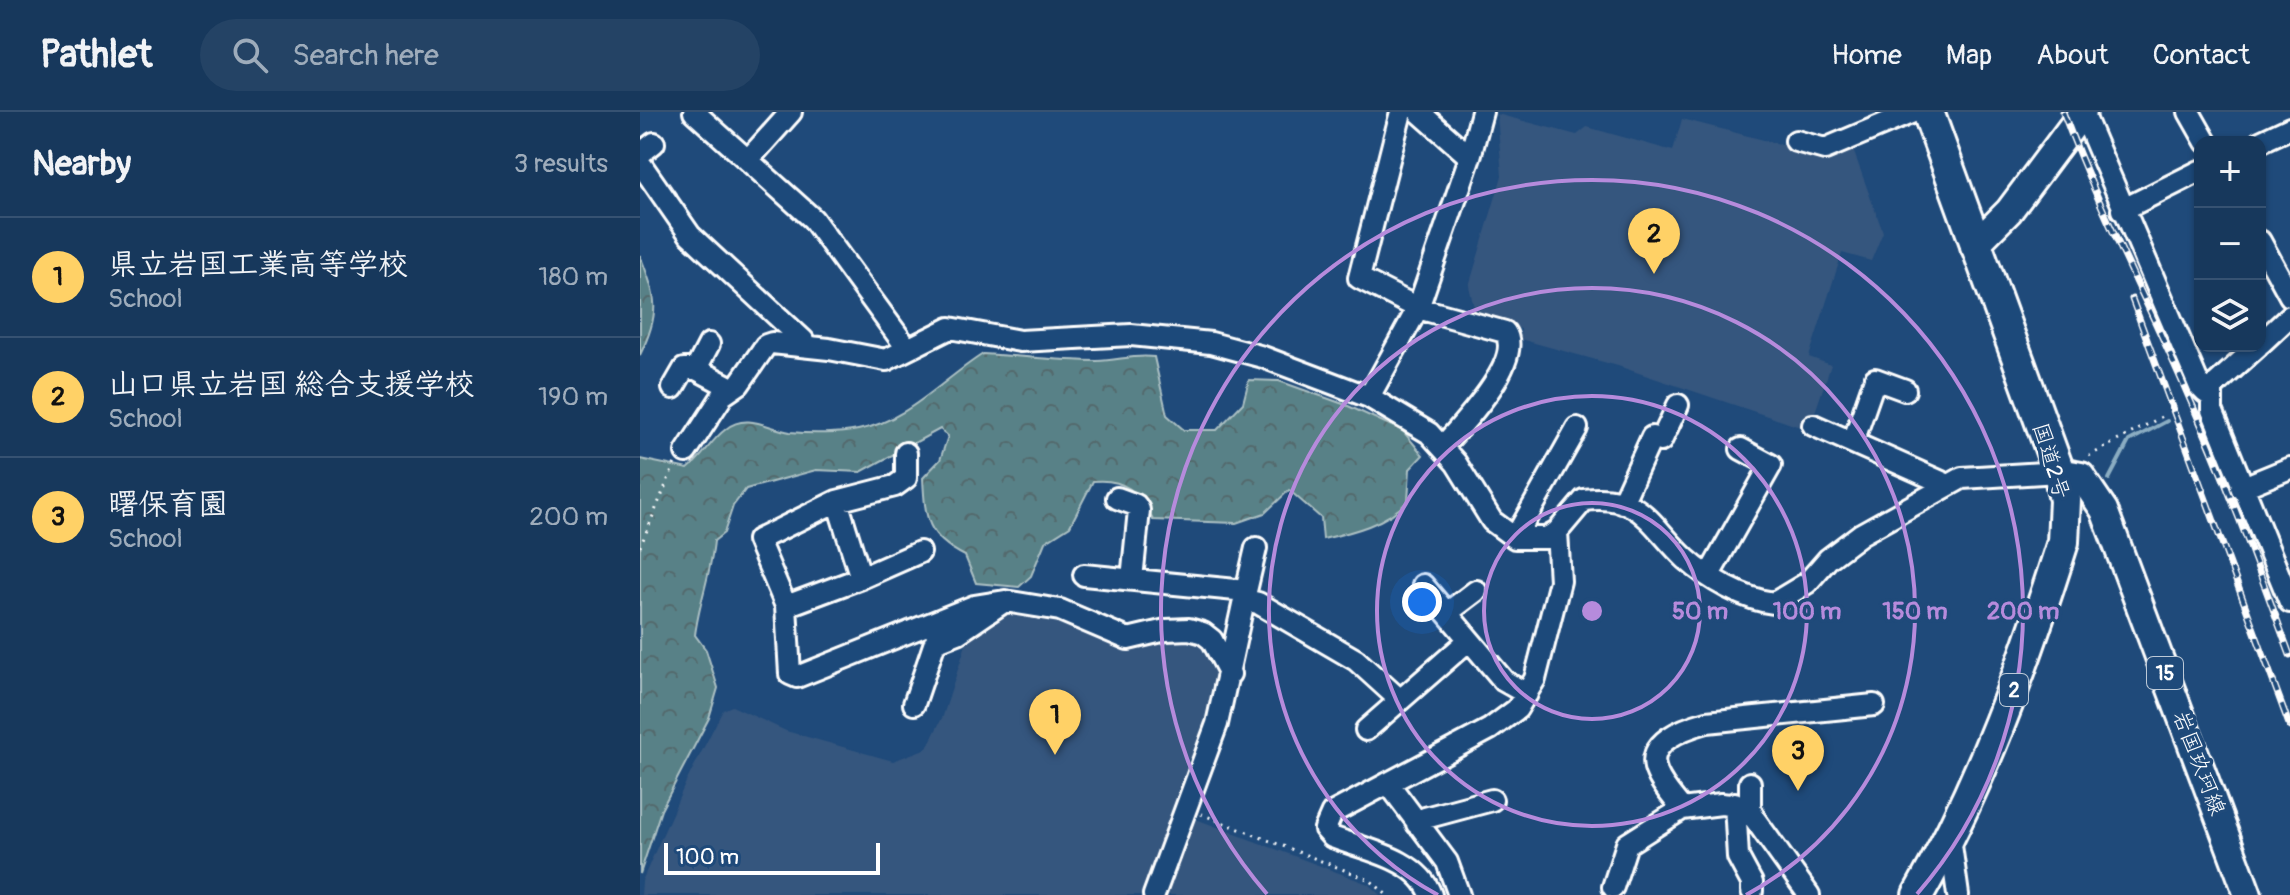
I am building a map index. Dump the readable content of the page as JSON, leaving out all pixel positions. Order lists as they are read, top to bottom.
{
  "streets": {
    "highway": ["国道2号", "2"],
    "main road": ["15", "岩国玖珂線"]
  },
  "crossings": [
    ["国道2号", "岩国玖珂線"]
  ],
  "scale_bar": "100 m",
  "page": {
    "header": "Pathlet",
    "search": "Search here",
    "nav": [
      "Home",
      "Map",
      "About",
      "Contact"
    ],
    "heading": ["Nearby", "3 results"],
    "map_buttons": ["+", "−"],
    "pins": ["2", "1", "3"],
    "list": [
      {
        "mark": "1",
        "name": "県立岩国工業高等学校",
        "note": "School",
        "value": "180 m"
      },
      {
        "mark": "2",
        "name": "山口県立岩国 総合支援学校",
        "note": "School",
        "value": "190 m"
      },
      {
        "mark": "3",
        "name": "曙保育園",
        "note": "School",
        "value": "200 m"
      }
    ],
    "scale": "100 m"
  },
  "rings": [
    "50 m",
    "100 m",
    "150 m",
    "200 m"
  ]
}
